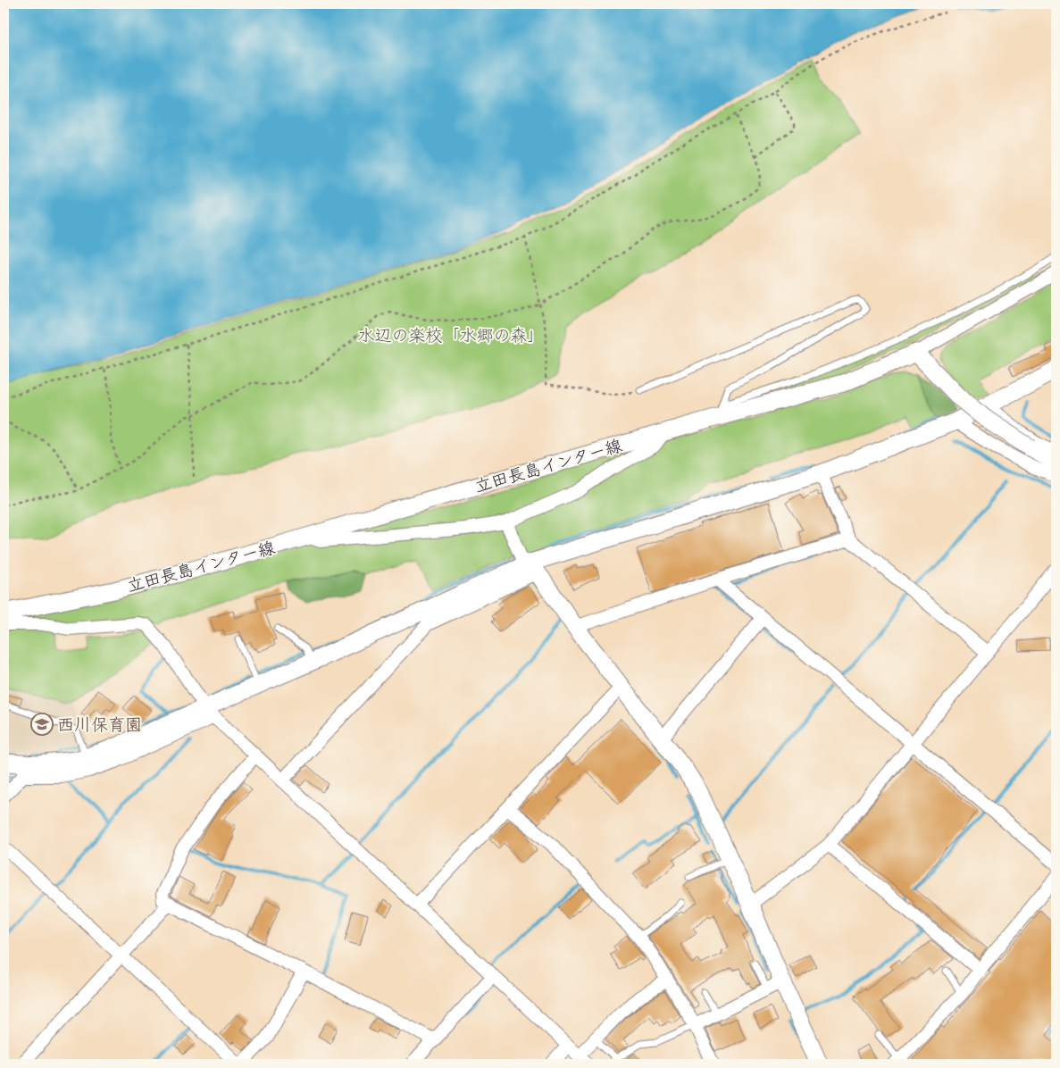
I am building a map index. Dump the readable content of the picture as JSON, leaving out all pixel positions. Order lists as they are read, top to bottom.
{
  "streets": {
    "street": ["立田長島インター線"]
  },
  "parks": ["水辺の楽校「水郷の森」"],
  "places": {
    "school or university": ["西川保育園"]
  }
}
